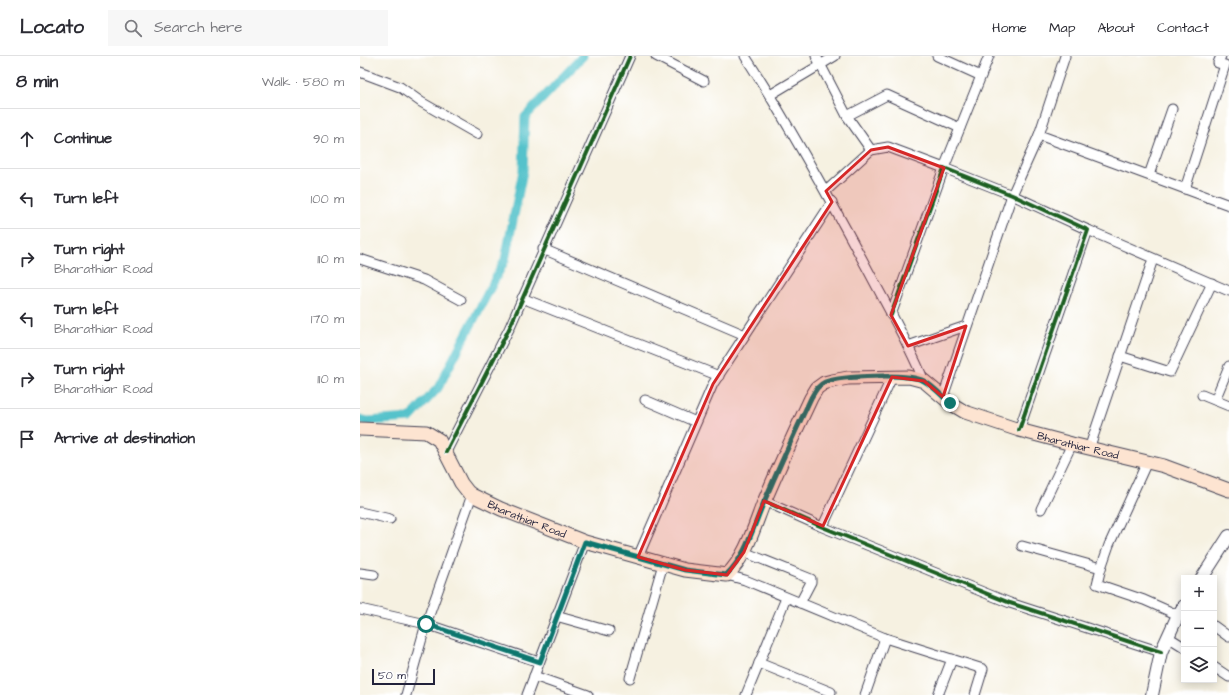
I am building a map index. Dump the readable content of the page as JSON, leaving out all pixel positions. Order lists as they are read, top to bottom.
{
  "streets": {
    "main road": ["Bharathiar Road"]
  },
  "scale_bar": "50 m",
  "page": {
    "header": "Locato",
    "search": "Search here",
    "nav": [
      "Home",
      "Map",
      "About",
      "Contact"
    ],
    "heading": ["8 min", "Walk · 580 m"],
    "list": [
      ["Continue", "90 m"],
      ["Turn left", "100 m"],
      ["Turn right", "Bharathiar Road", "110 m"],
      ["Turn left", "Bharathiar Road", "170 m"],
      ["Turn right", "Bharathiar Road", "110 m"],
      "Arrive at destination"
    ],
    "map_buttons": ["+", "−"],
    "scale": "50 m"
  }
}
